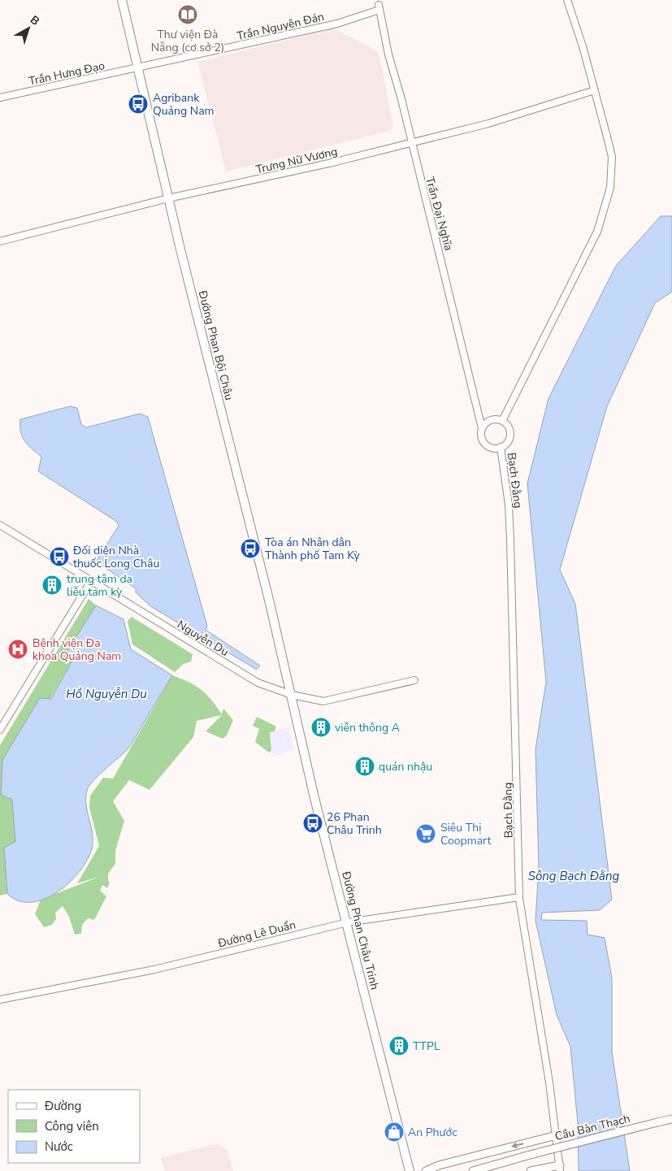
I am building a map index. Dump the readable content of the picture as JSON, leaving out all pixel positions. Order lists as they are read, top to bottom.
{
  "streets": {
    "main road": ["Đường Phan Bội Châu", "Đường Phan Châu Trinh", "Cầu Bàn Thạch"],
    "street": [
      "Trần Nguyên Đán",
      "Trần Hưng Đạo",
      "Trưng Nữ Vương",
      "Trần Đại Nghĩa",
      "Bạch Đằng",
      "Nguyễn Du",
      "Đường Lê Duẩn"
    ]
  },
  "crossings": [
    ["Trần Nguyên Đán", "Trần Hưng Đạo"],
    ["Trần Nguyên Đán", "Trần Đại Nghĩa"],
    ["Trần Nguyên Đán", "Đường Phan Bội Châu"],
    ["Trần Hưng Đạo", "Đường Phan Bội Châu"],
    ["Trưng Nữ Vương", "Trần Đại Nghĩa"],
    ["Trưng Nữ Vương", "Đường Phan Bội Châu"],
    ["Trần Đại Nghĩa", "Bạch Đằng"],
    ["Đường Phan Bội Châu", "Nguyễn Du"],
    ["Đường Phan Bội Châu", "Đường Phan Châu Trinh"],
    ["Bạch Đằng", "Đường Lê Duẩn"],
    ["Nguyễn Du", "Đường Phan Châu Trinh"],
    ["Đường Phan Châu Trinh", "Đường Lê Duẩn"]
  ],
  "water": ["Hồ Nguyễn Du", "Sông Bạch Đằng"],
  "places": {
    "library": ["Thư viện Đà Nẵng (cơ sở 2)"],
    "bus stop": [
      "Agribank Quảng Nam",
      "Tòa án Nhân dân Thành phố Tam Kỳ",
      "Đối diện Nhà thuốc Long Châu",
      "26 Phan Châu Trinh"
    ],
    "building": [
      "trung tâm da liễu tam kỳ",
      "viễn thông A",
      "quán nhậu",
      "TTPL"
    ],
    "hospital": ["Bệnh viện Đa khoa Quảng Nam"],
    "supermarket": ["Siêu Thị Coopmart"],
    "shop": ["An Phước"]
  },
  "legend": ["Đường", "Công viên", "Nước"],
  "north": "top right"
}
